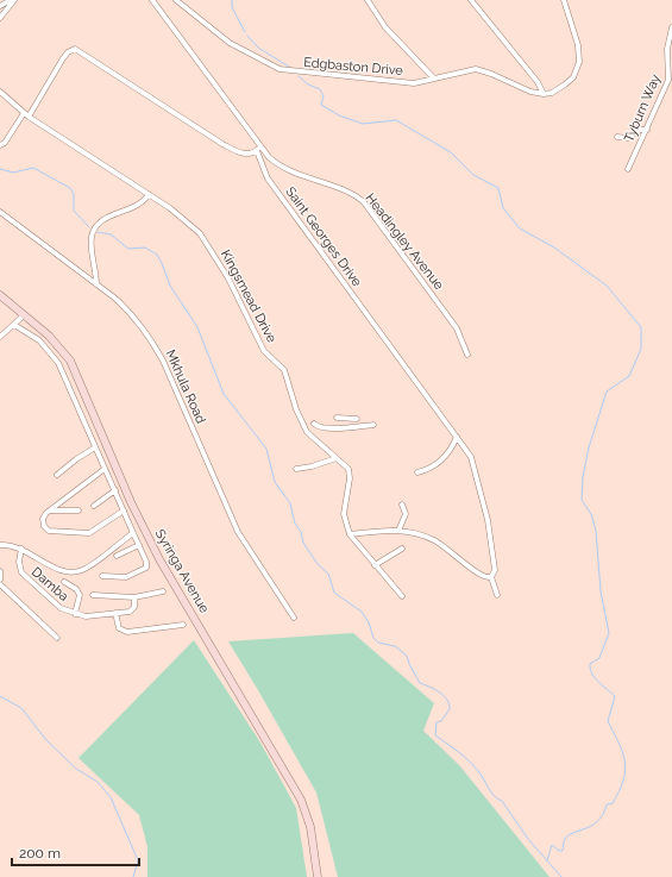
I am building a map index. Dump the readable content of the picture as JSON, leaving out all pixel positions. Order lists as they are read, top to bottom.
{
  "streets": {
    "street": [
      "Edgbaston Drive",
      "Tyburn Way",
      "Saint Georges Drive",
      "Headingley Avenue",
      "Kingsmead Drive",
      "Mkhula Road",
      "Syringa Avenue",
      "Damba"
    ]
  },
  "crossings": [
    ["Saint Georges Drive", "Headingley Avenue"]
  ],
  "scale_bar": "200 m"
}
